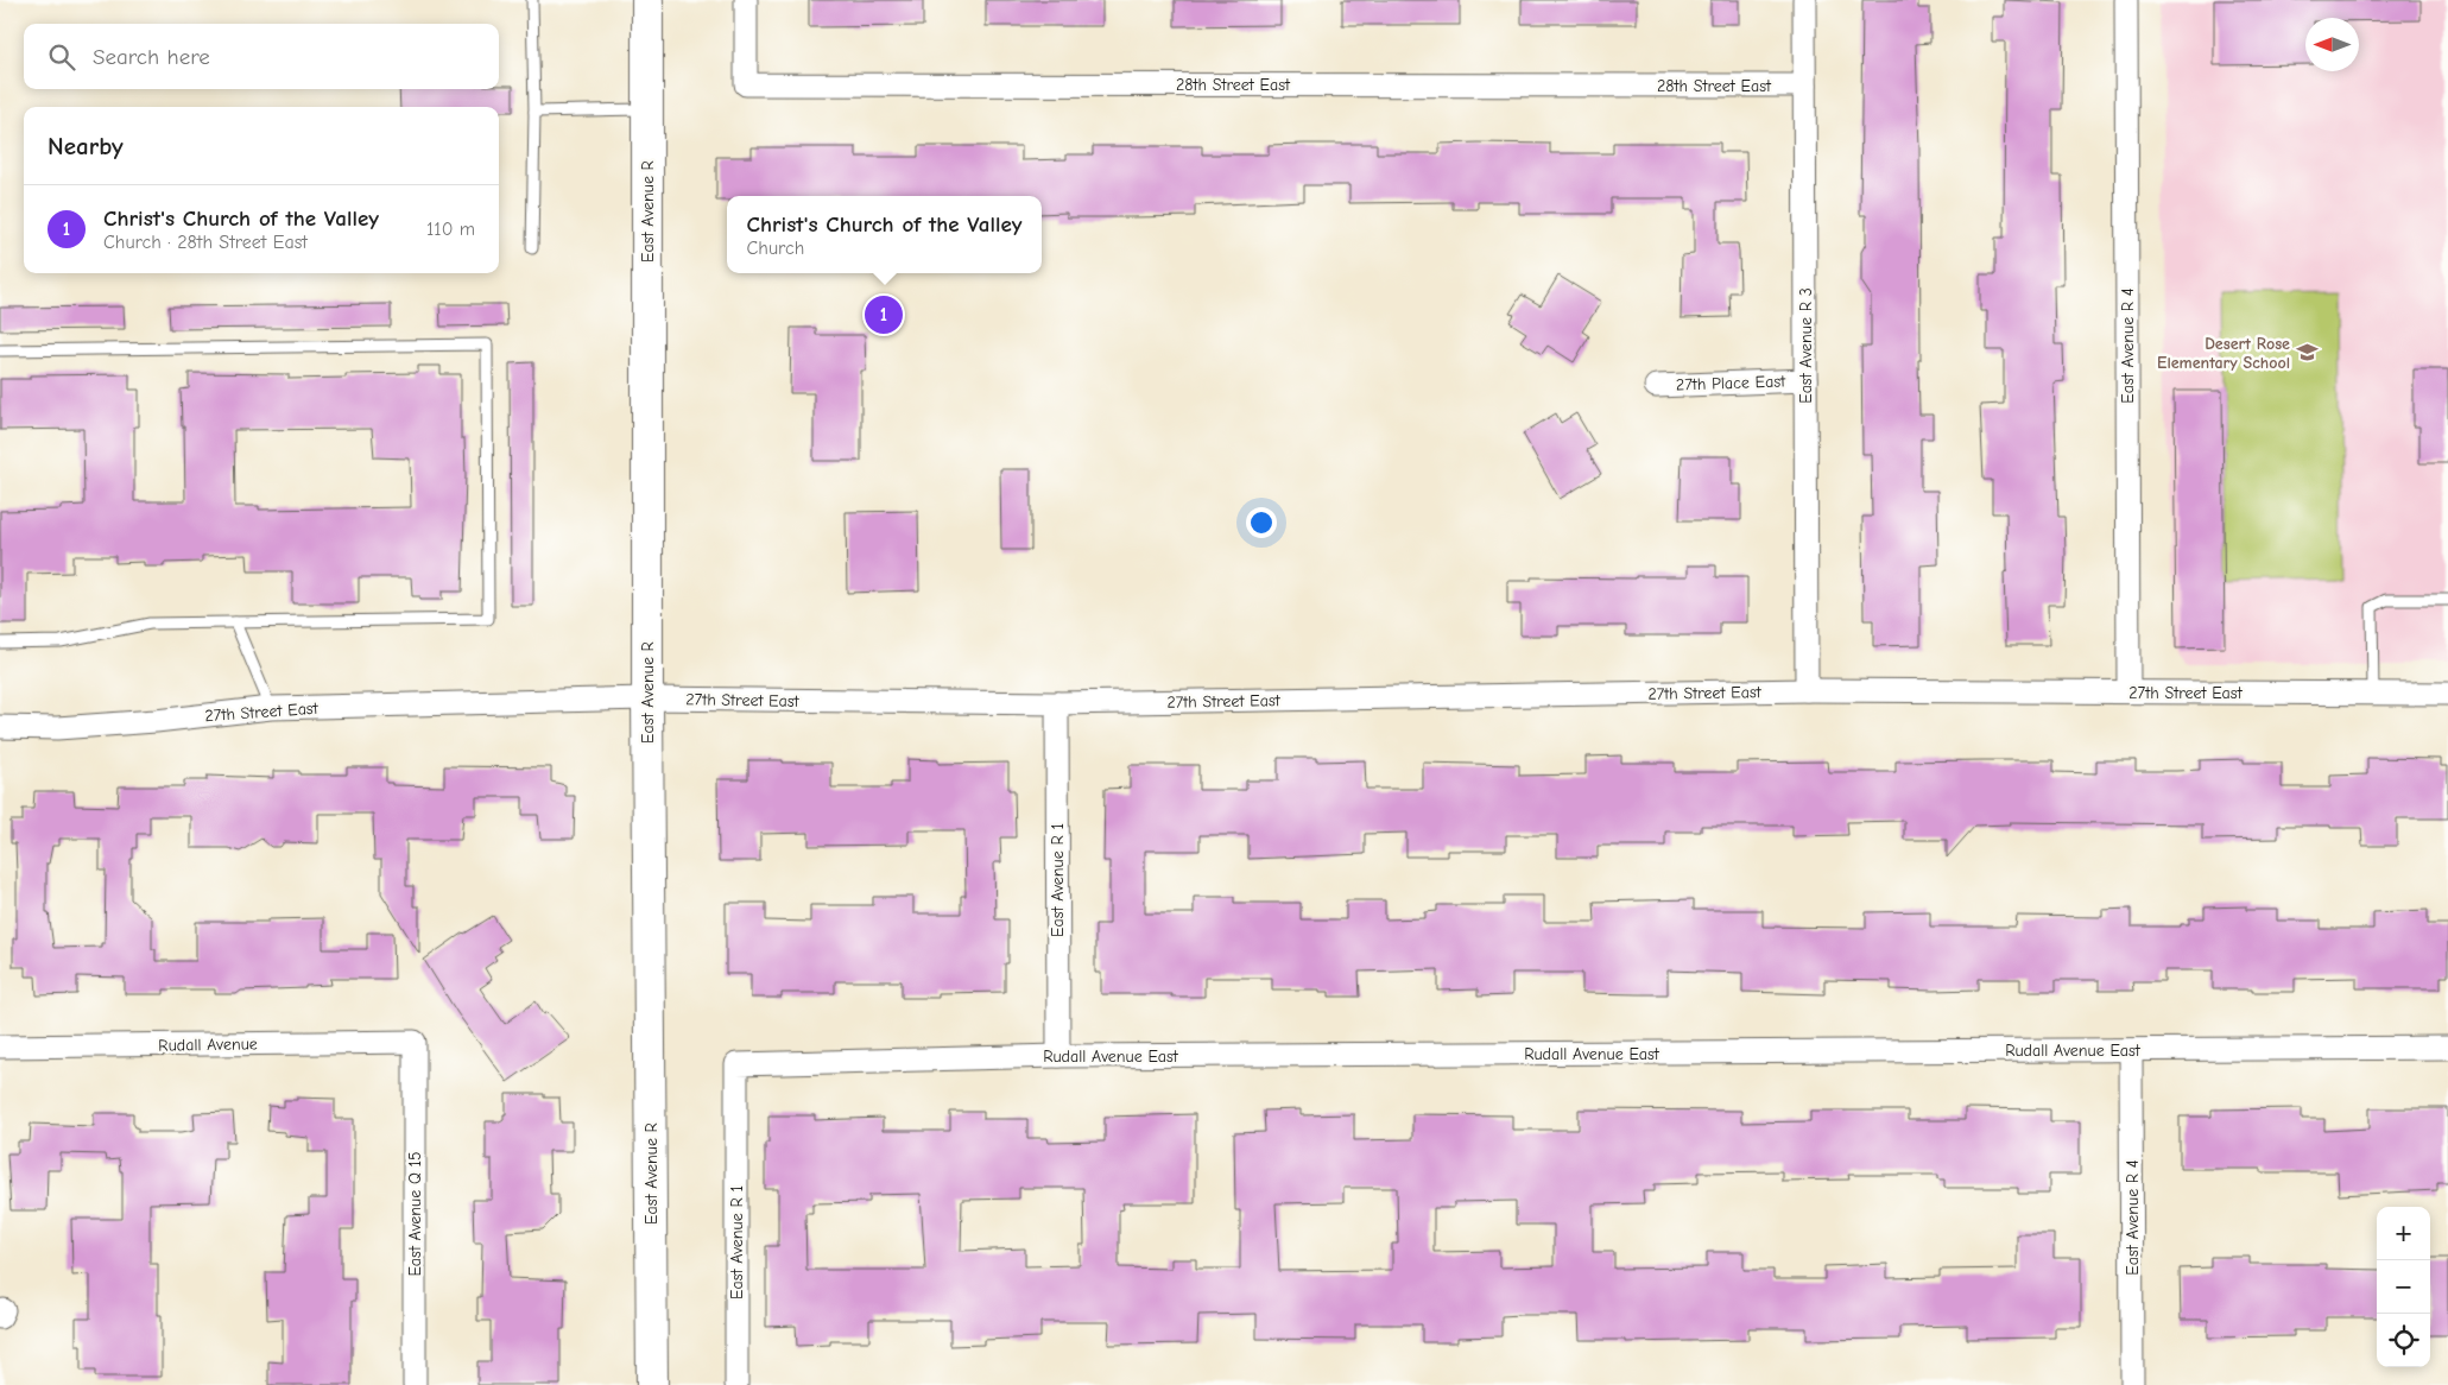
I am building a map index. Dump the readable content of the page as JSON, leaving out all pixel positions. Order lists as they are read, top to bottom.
{
  "streets": {
    "main road": ["East Avenue R"],
    "street": [
      "28th Street East",
      "East Avenue R 3",
      "East Avenue R 4",
      "27th Place East",
      "27th Street East",
      "East Avenue R 1",
      "Rudall Avenue",
      "Rudall Avenue East",
      "East Avenue Q 15"
    ]
  },
  "crossings": [
    ["28th Street East", "East Avenue R 3"],
    ["East Avenue R", "27th Street East"],
    ["East Avenue R 3", "27th Place East"],
    ["East Avenue R 3", "27th Street East"],
    ["East Avenue R 4", "27th Street East"],
    ["East Avenue R 4", "Rudall Avenue East"],
    ["27th Street East", "East Avenue R 1"],
    ["East Avenue R 1", "Rudall Avenue East"],
    ["Rudall Avenue", "East Avenue Q 15"]
  ],
  "places": {
    "school or university": ["Desert Rose Elementary School"]
  },
  "north": "left",
  "page": {
    "search": "Search here",
    "heading": "Nearby",
    "list": [
      {
        "mark": "1",
        "name": "Christ's Church of the Valley",
        "note": "Church · 28th Street East",
        "value": "110 m"
      }
    ],
    "popup": ["Christ's Church of the Valley", "Church"],
    "pins": "1",
    "map_buttons": ["+", "−"]
  }
}
